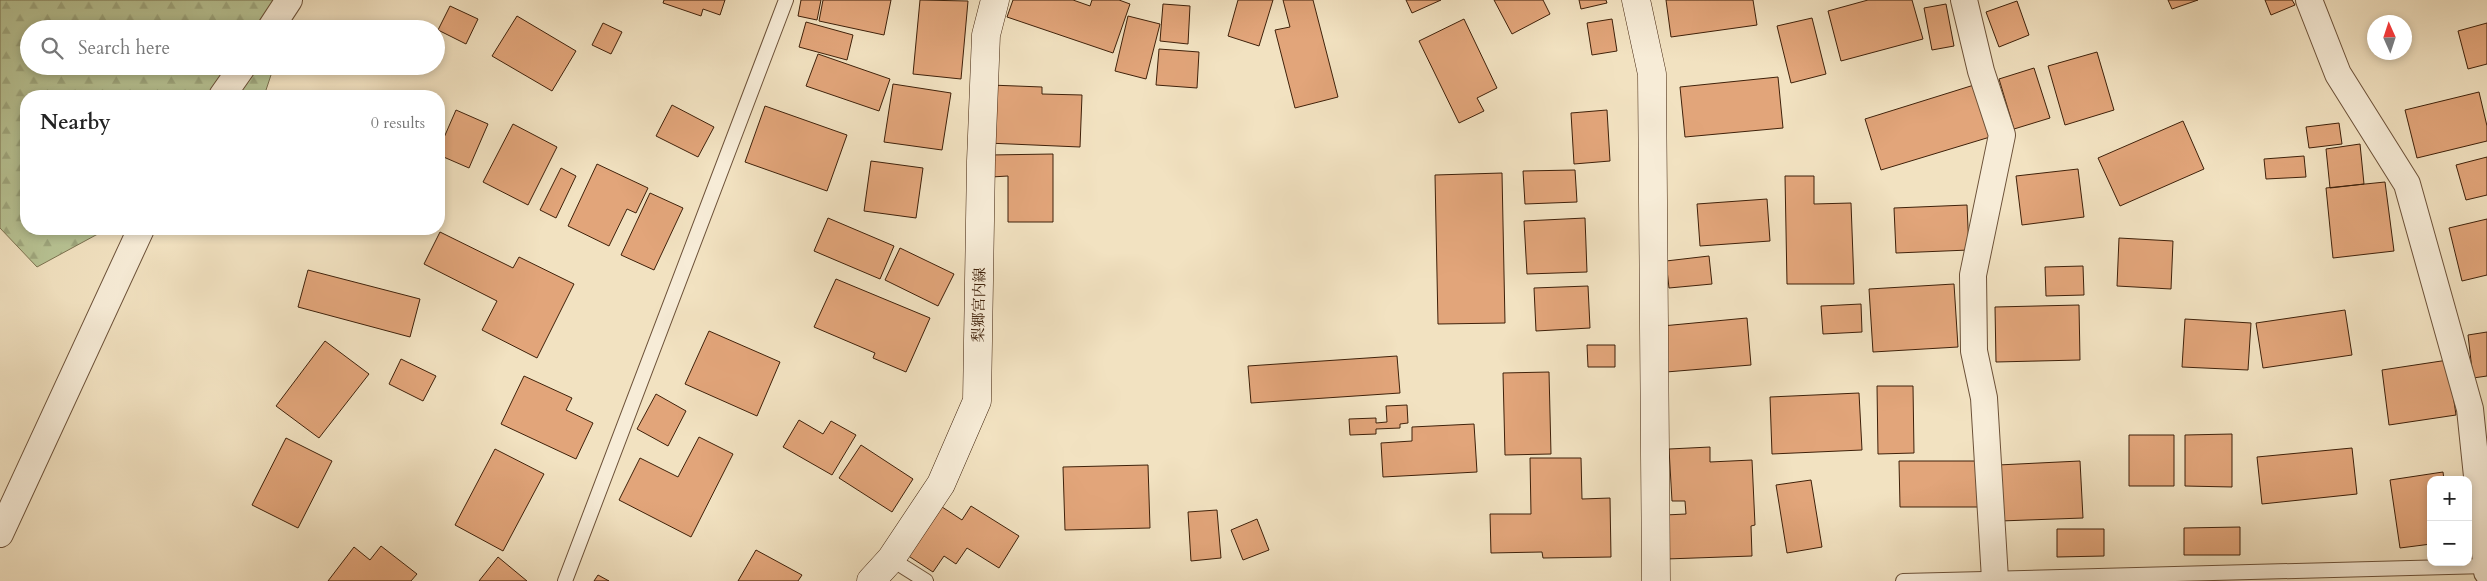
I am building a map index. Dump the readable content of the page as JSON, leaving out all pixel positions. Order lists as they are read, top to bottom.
{
  "streets": {
    "main road": ["梨郷宮内線"]
  },
  "north": "top",
  "page": {
    "search": "Search here",
    "heading": ["Nearby", "0 results"],
    "map_buttons": ["+", "−"]
  }
}
